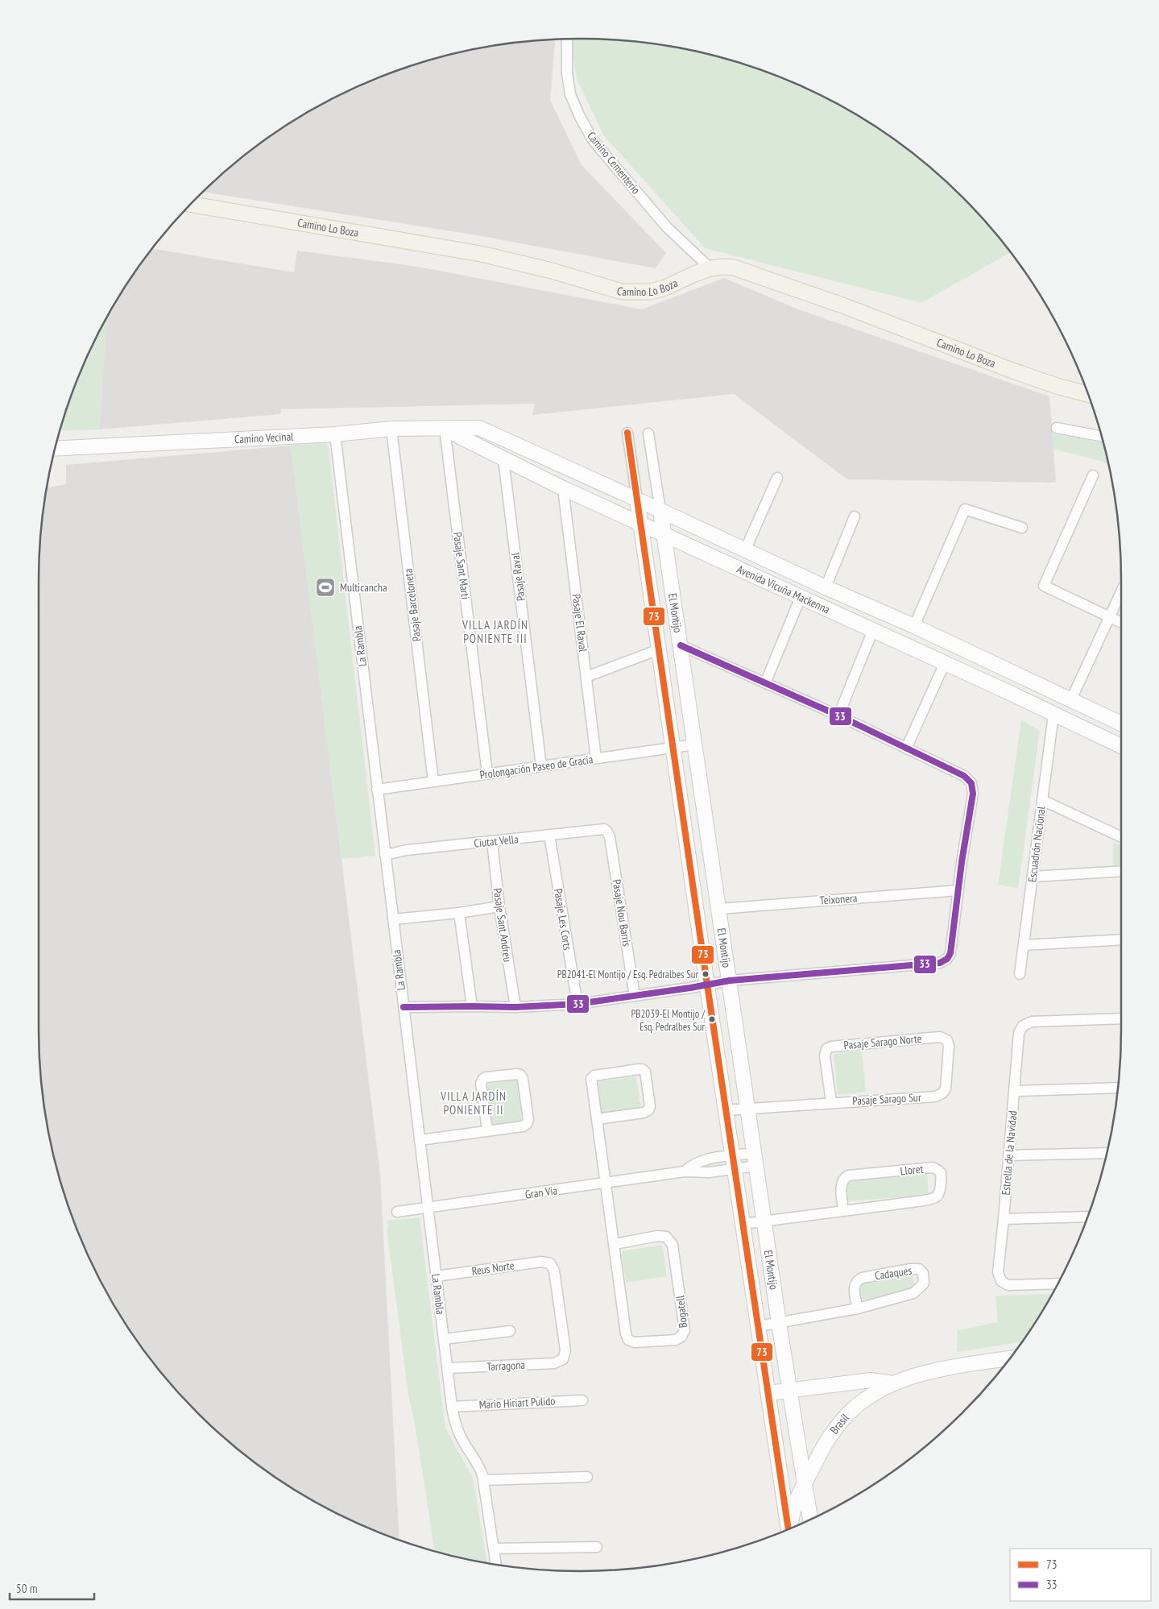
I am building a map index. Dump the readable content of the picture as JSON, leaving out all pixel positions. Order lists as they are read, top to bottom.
{
  "streets": {
    "main road": ["Camino Lo Boza"],
    "street": [
      "Camino Cementerio",
      "Camino Vecinal",
      "Pasaje Sant Marti",
      "Pasaje Raval",
      "Avenida Vicuña Mackenna",
      "Pasaje Barceloneta",
      "El Montijo",
      "Pasaje El Raval",
      "La Rambla",
      "Prolongación Paseo de Gracía",
      "Ciutat Vella",
      "Escuadrón Nacional",
      "Teixonera",
      "Pasaje Nou Barris",
      "Pasaje Les Corts",
      "Pasaje Sant Andreu",
      "Pasaje Sarago Norte",
      "Pasaje Sarago Sur",
      "Estrella de la Navidad",
      "Lloret",
      "Gran Via",
      "Reus Norte",
      "Cadaques",
      "Bogatell",
      "Tarragona",
      "Mario Hiriart Pulido",
      "Brasil"
    ]
  },
  "crossings": [
    ["Camino Cementerio", "Camino Lo Boza"],
    ["Camino Vecinal", "Pasaje Sant Marti"],
    ["Camino Vecinal", "Avenida Vicuña Mackenna"],
    ["Camino Vecinal", "Pasaje Barceloneta"],
    ["Camino Vecinal", "La Rambla"],
    ["Pasaje Sant Marti", "Avenida Vicuña Mackenna"],
    ["Pasaje Sant Marti", "Prolongación Paseo de Gracía"],
    ["Pasaje Raval", "Avenida Vicuña Mackenna"],
    ["Pasaje Raval", "Prolongación Paseo de Gracía"],
    ["Avenida Vicuña Mackenna", "El Montijo"],
    ["Avenida Vicuña Mackenna", "Pasaje El Raval"],
    ["Avenida Vicuña Mackenna", "Escuadrón Nacional"],
    ["Pasaje Barceloneta", "Prolongación Paseo de Gracía"],
    ["El Montijo", "Prolongación Paseo de Gracía"],
    ["El Montijo", "Teixonera"],
    ["El Montijo", "Pasaje Sarago Sur"],
    ["El Montijo", "Lloret"],
    ["El Montijo", "Gran Via"],
    ["El Montijo", "Cadaques"],
    ["El Montijo", "Brasil"],
    ["Pasaje El Raval", "Prolongación Paseo de Gracía"],
    ["La Rambla", "Prolongación Paseo de Gracía"],
    ["La Rambla", "Ciutat Vella"],
    ["La Rambla", "Gran Via"],
    ["La Rambla", "Reus Norte"],
    ["La Rambla", "Tarragona"],
    ["La Rambla", "Mario Hiriart Pulido"],
    ["Ciutat Vella", "Pasaje Nou Barris"],
    ["Ciutat Vella", "Pasaje Les Corts"],
    ["Ciutat Vella", "Pasaje Sant Andreu"],
    ["Pasaje Sarago Norte", "Pasaje Sarago Sur"],
    ["Gran Via", "Bogatell"],
    ["Reus Norte", "Tarragona"]
  ],
  "districts": ["VILLA JARDÍN PONIENTE III", "VILLA JARDÍN PONIENTE II"],
  "places": {
    "sports": ["Multicancha"],
    "other": ["PB2041-El Montijo / Esq. Pedralbes Sur", "PB2039-El Montijo / Esq. Pedralbes Sur"]
  },
  "lines": ["transit line 73", "transit line 33"],
  "legend": ["73", "33"],
  "scale_bar": "50 m"
}
